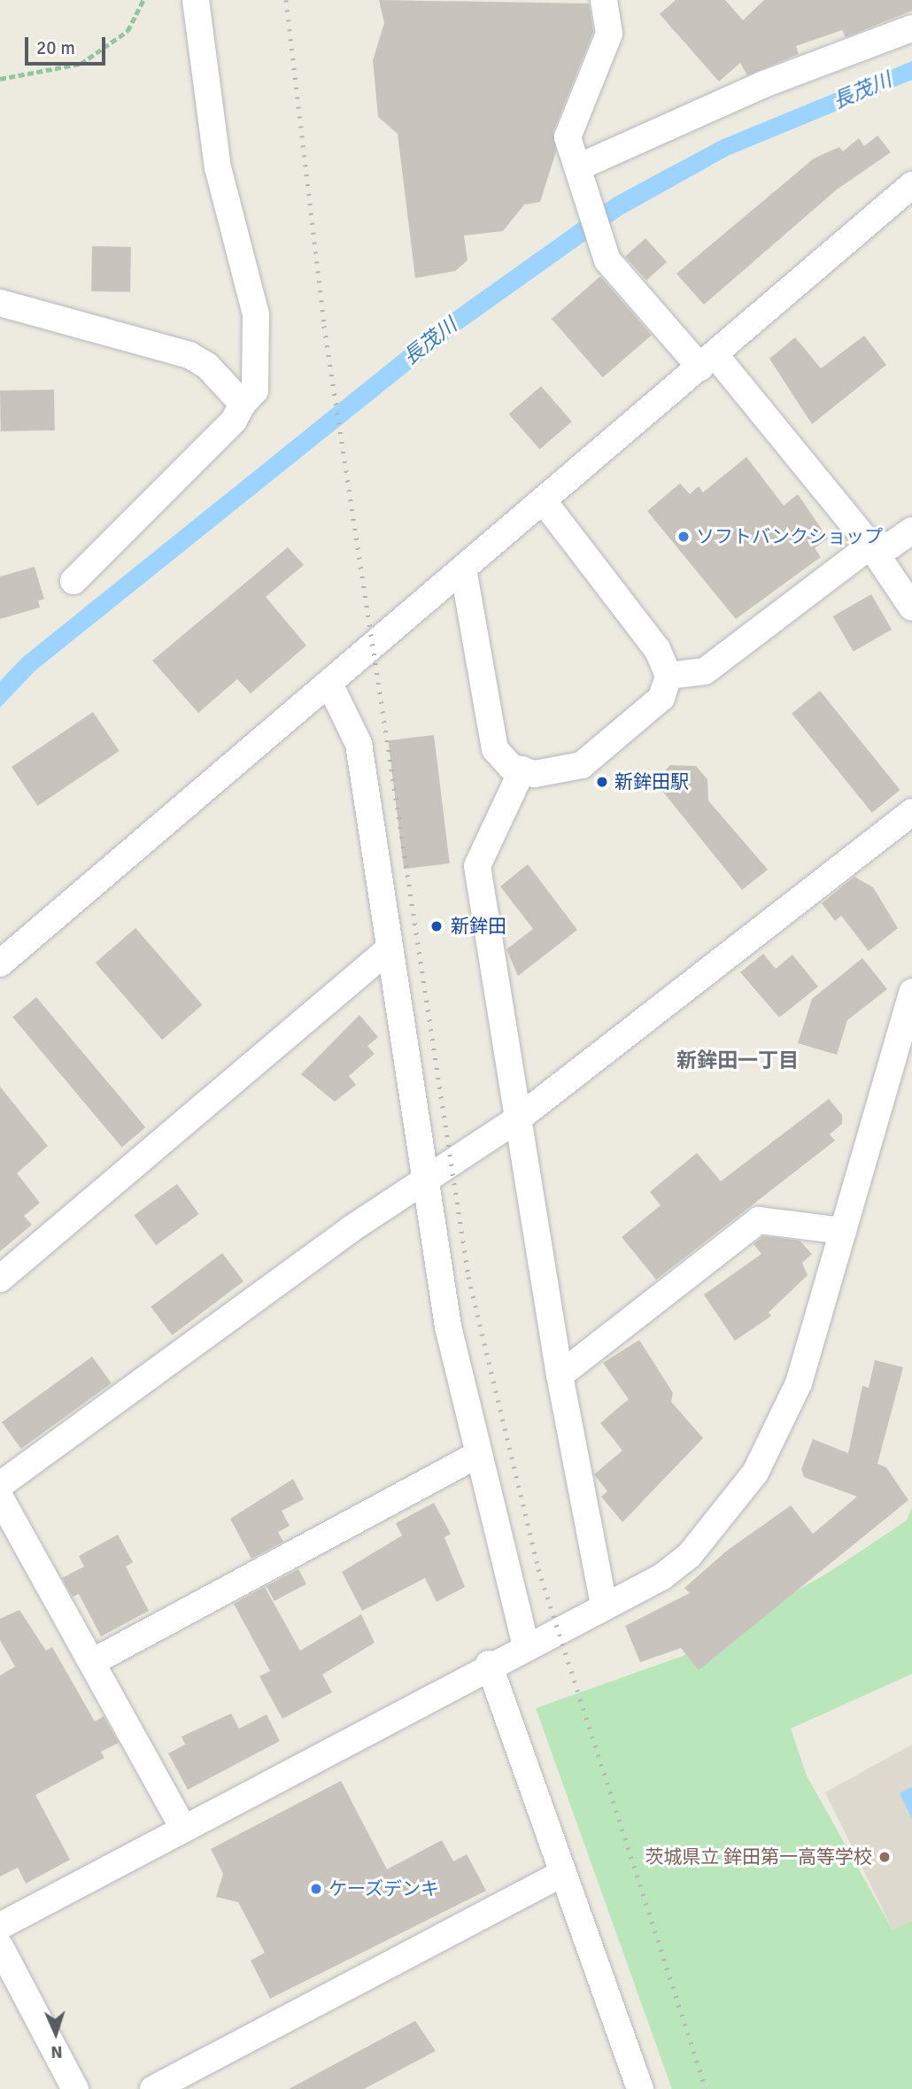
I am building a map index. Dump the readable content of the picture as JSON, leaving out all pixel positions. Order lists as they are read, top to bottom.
{
  "districts": ["新鉾田一丁目"],
  "water": ["長茂川"],
  "places": [
    "ソフトバンクショップ",
    "新鉾田駅",
    "新鉾田",
    "茨城県立 鉾田第一高等学校",
    "ケーズデンキ"
  ],
  "scale_bar": "20 m",
  "north": "bottom"
}
